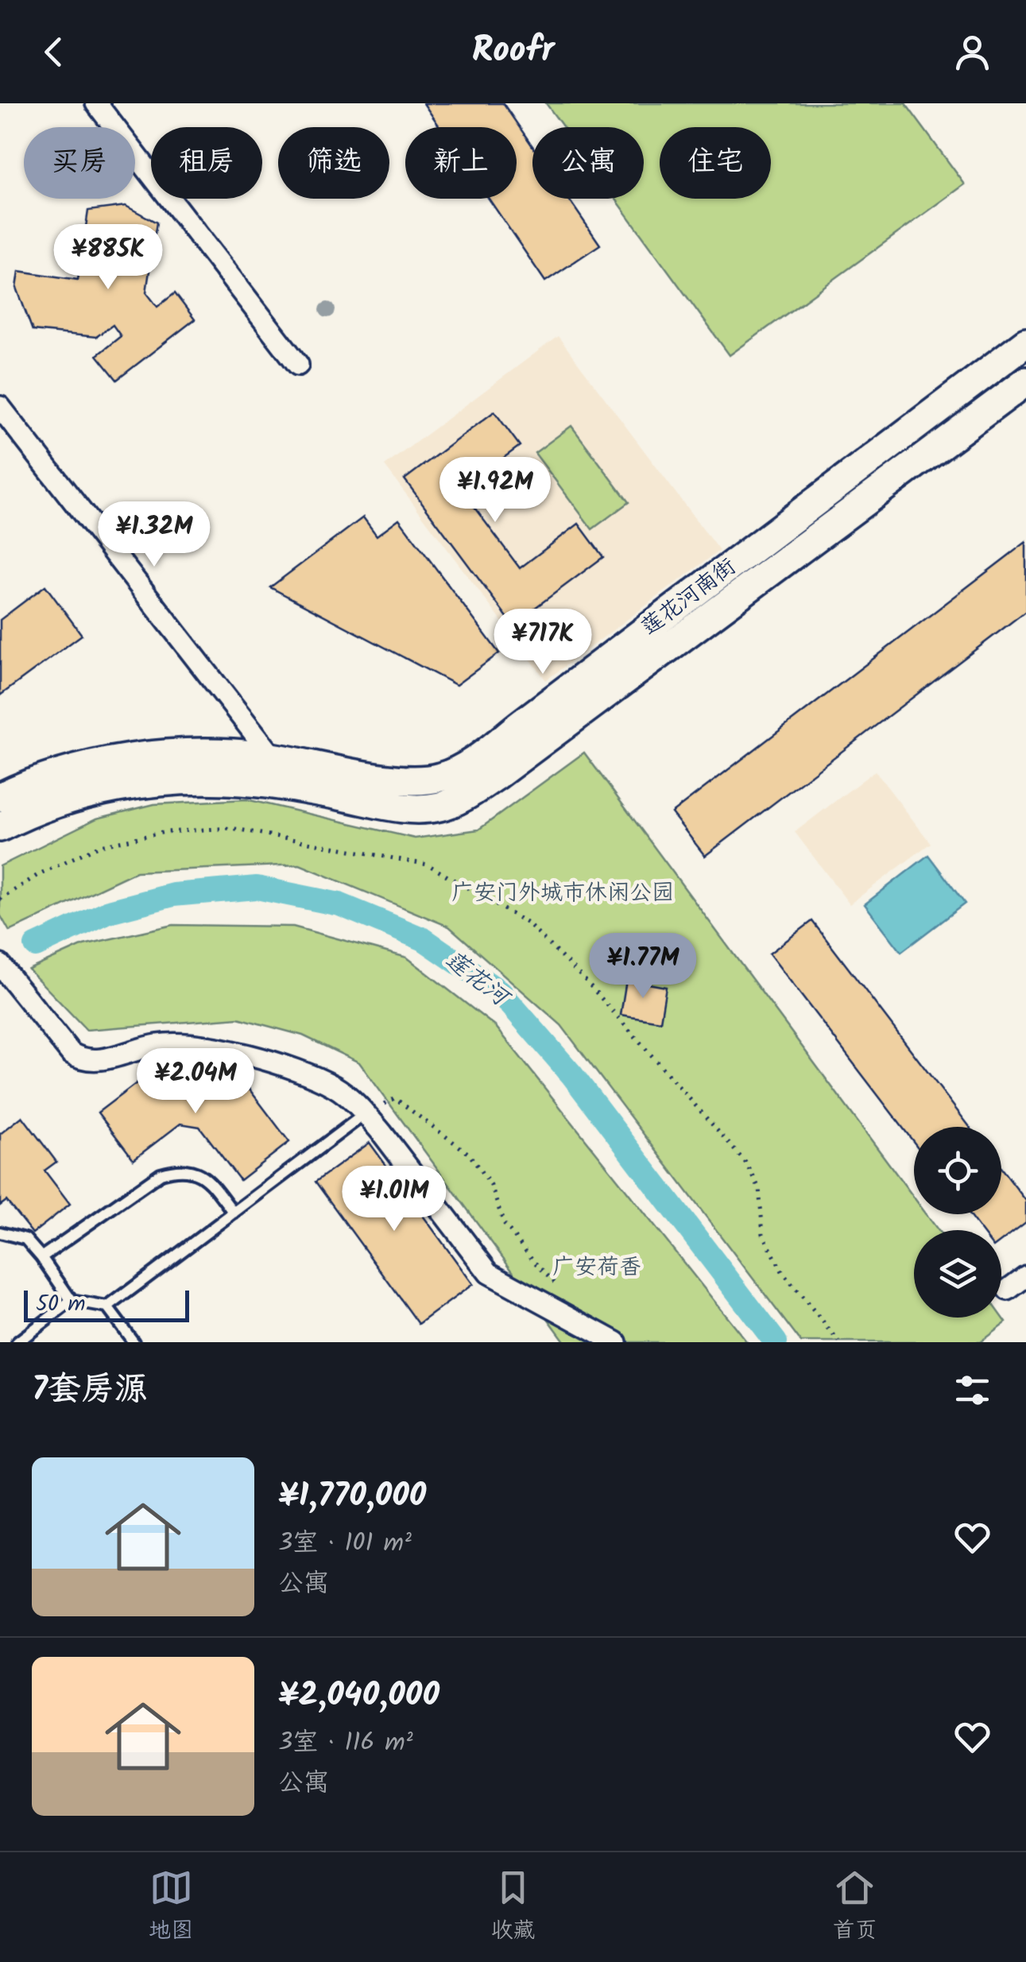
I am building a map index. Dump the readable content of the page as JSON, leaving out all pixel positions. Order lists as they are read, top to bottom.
{
  "streets": {
    "street": ["莲花河南街"]
  },
  "water": ["莲花河"],
  "parks": ["广安门外城市休闲公园", "广安荷香"],
  "scale_bar": "50 m",
  "page": {
    "header": "Roofr",
    "chip": [
      "买房",
      "租房",
      "筛选",
      "新上",
      "公寓",
      "住宅"
    ],
    "price": [
      "¥885K",
      "¥1.92M",
      "¥1.32M",
      "¥717K",
      "¥1.77M",
      "¥2.04M",
      "¥1.01M"
    ],
    "scale": "50 m",
    "heading": "7套房源",
    "list": [
      {
        "name": "¥1,770,000",
        "note": "3室 · 101 m² · 公寓"
      },
      {
        "name": "¥2,040,000",
        "note": "3室 · 116 m² · 公寓"
      }
    ],
    "tabs": ["地图", "收藏", "首页"]
  }
}
